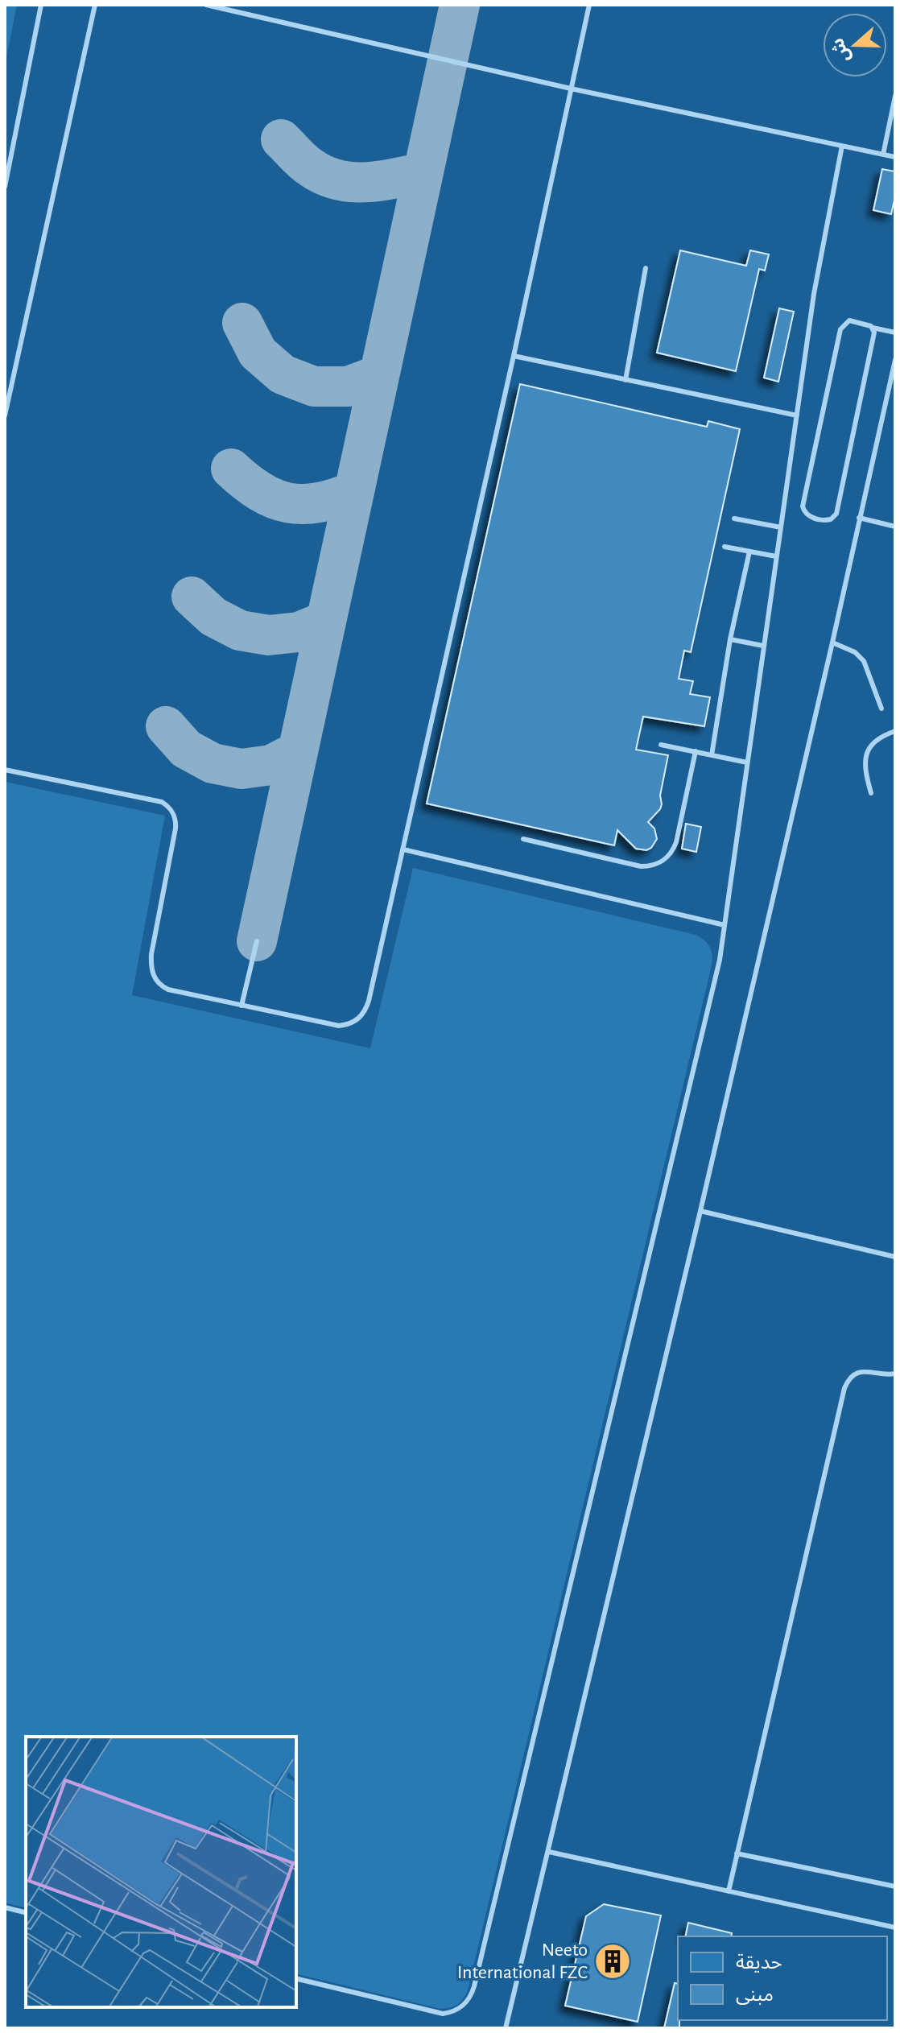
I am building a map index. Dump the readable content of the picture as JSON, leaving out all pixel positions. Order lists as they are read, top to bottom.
{
  "places": {
    "building": ["Neeto International FZC"]
  },
  "legend": ["حديقة", "مبنى"],
  "north": "left"
}
